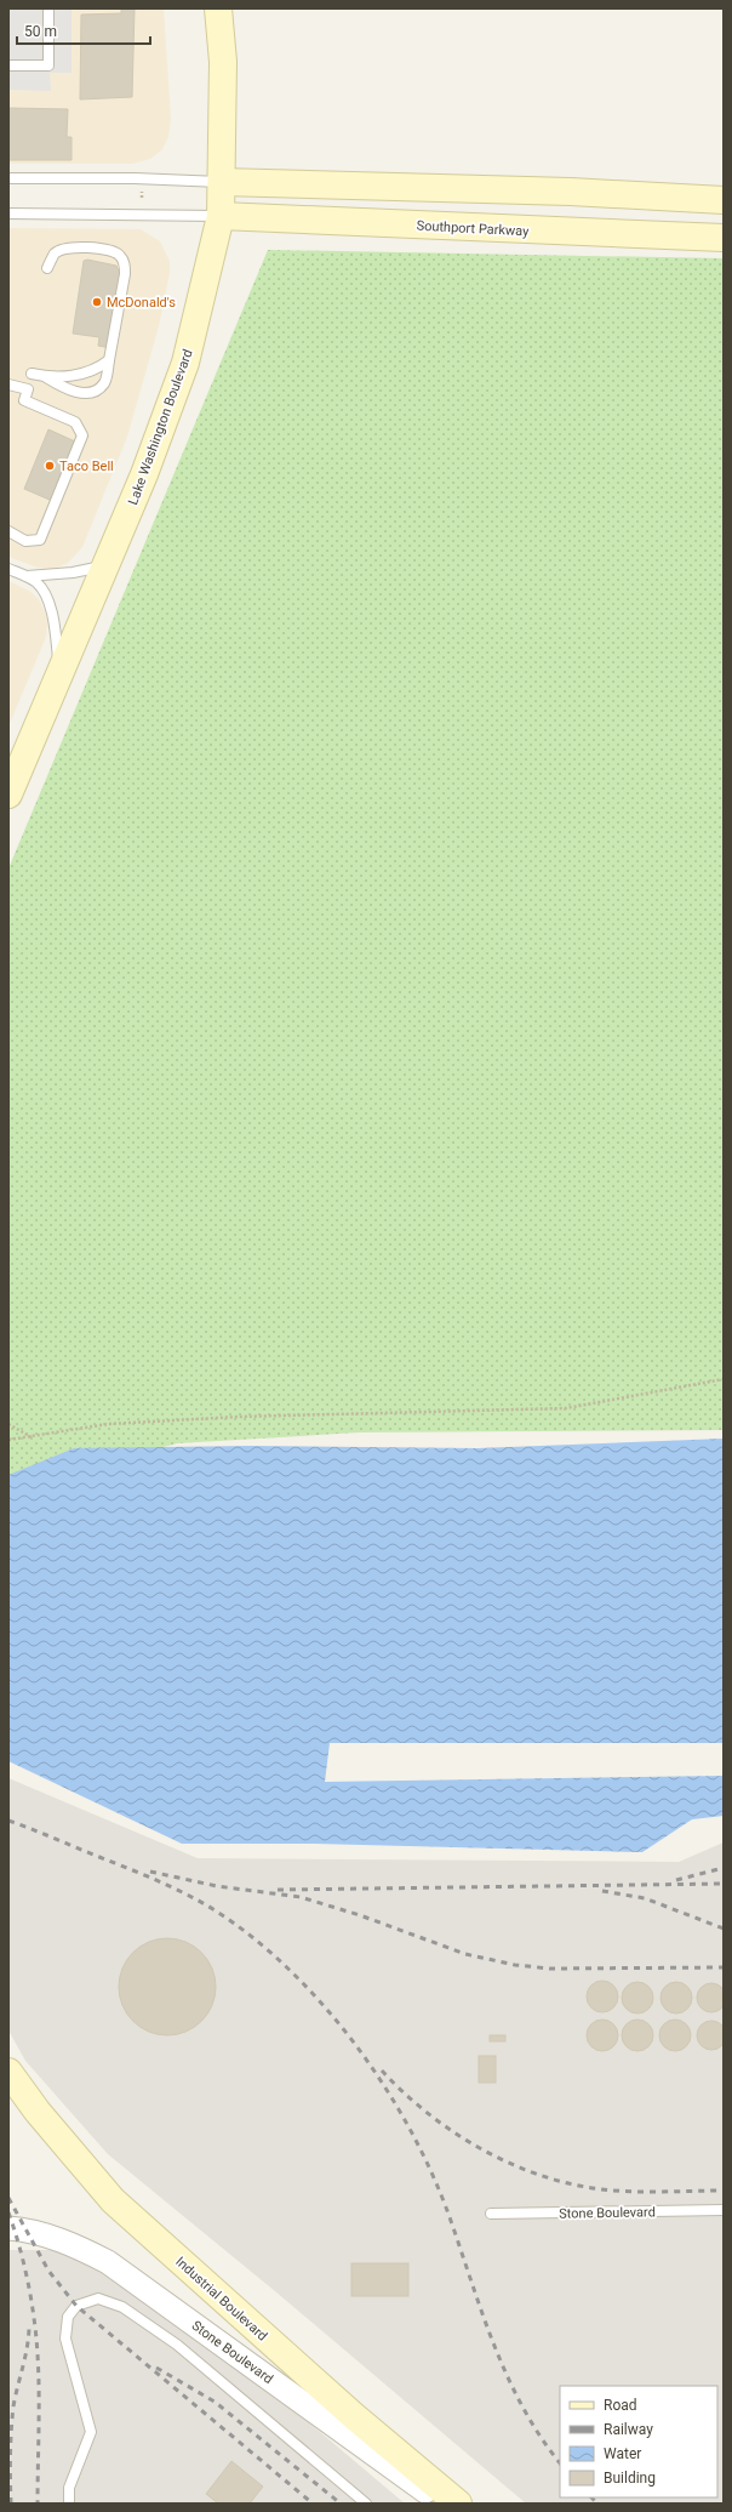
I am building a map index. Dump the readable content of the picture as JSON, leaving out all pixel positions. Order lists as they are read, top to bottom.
{
  "streets": {
    "main road": ["Southport Parkway", "Lake Washington Boulevard", "Industrial Boulevard"],
    "street": ["Stone Boulevard"]
  },
  "crossings": [
    ["Southport Parkway", "Lake Washington Boulevard"]
  ],
  "places": ["McDonald's", "Taco Bell"],
  "legend": [
    "Road",
    "Railway",
    "Water",
    "Building"
  ],
  "scale_bar": "50 m"
}
